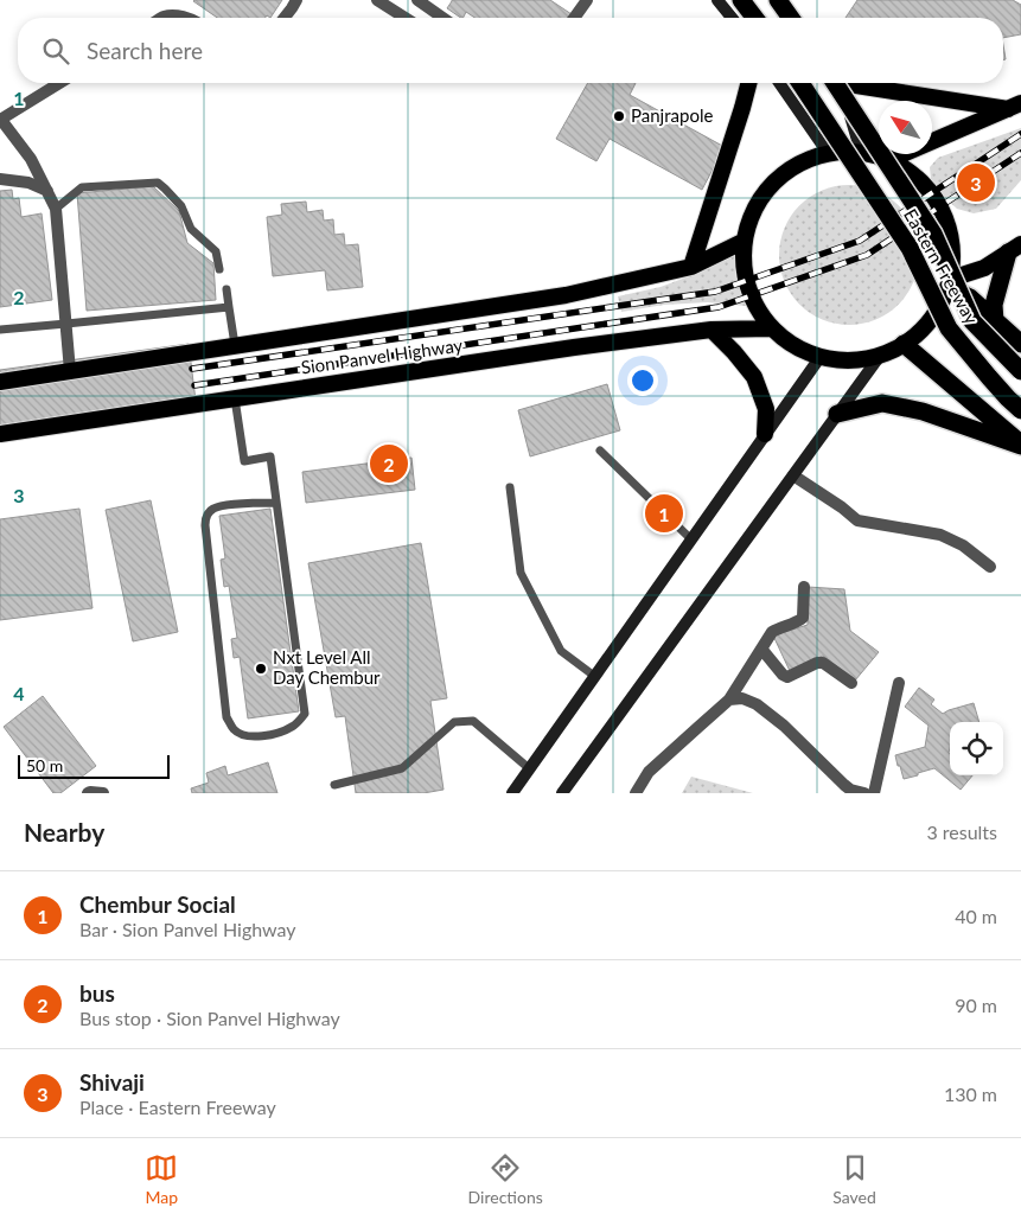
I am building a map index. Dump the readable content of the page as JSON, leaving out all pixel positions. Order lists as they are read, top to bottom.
{
  "streets": {
    "highway": ["Eastern Freeway", "Sion Panvel Highway"]
  },
  "places": ["Panjrapole", "Nxt Level All Day Chembur"],
  "scale_bar": "50 m",
  "north": "top left",
  "page": {
    "search": "Search here",
    "pins": ["3", "2", "1"],
    "scale": "50 m",
    "heading": ["Nearby", "3 results"],
    "list": [
      {
        "mark": "1",
        "name": "Chembur Social",
        "note": "Bar · Sion Panvel Highway",
        "value": "40 m"
      },
      {
        "mark": "2",
        "name": "bus",
        "note": "Bus stop · Sion Panvel Highway",
        "value": "90 m"
      },
      {
        "mark": "3",
        "name": "Shivaji",
        "note": "Place · Eastern Freeway",
        "value": "130 m"
      }
    ],
    "nav": ["Map", "Directions", "Saved"]
  },
  "grid": {
    "rows": [
      "1",
      "2",
      "3",
      "4"
    ]
  }
}
